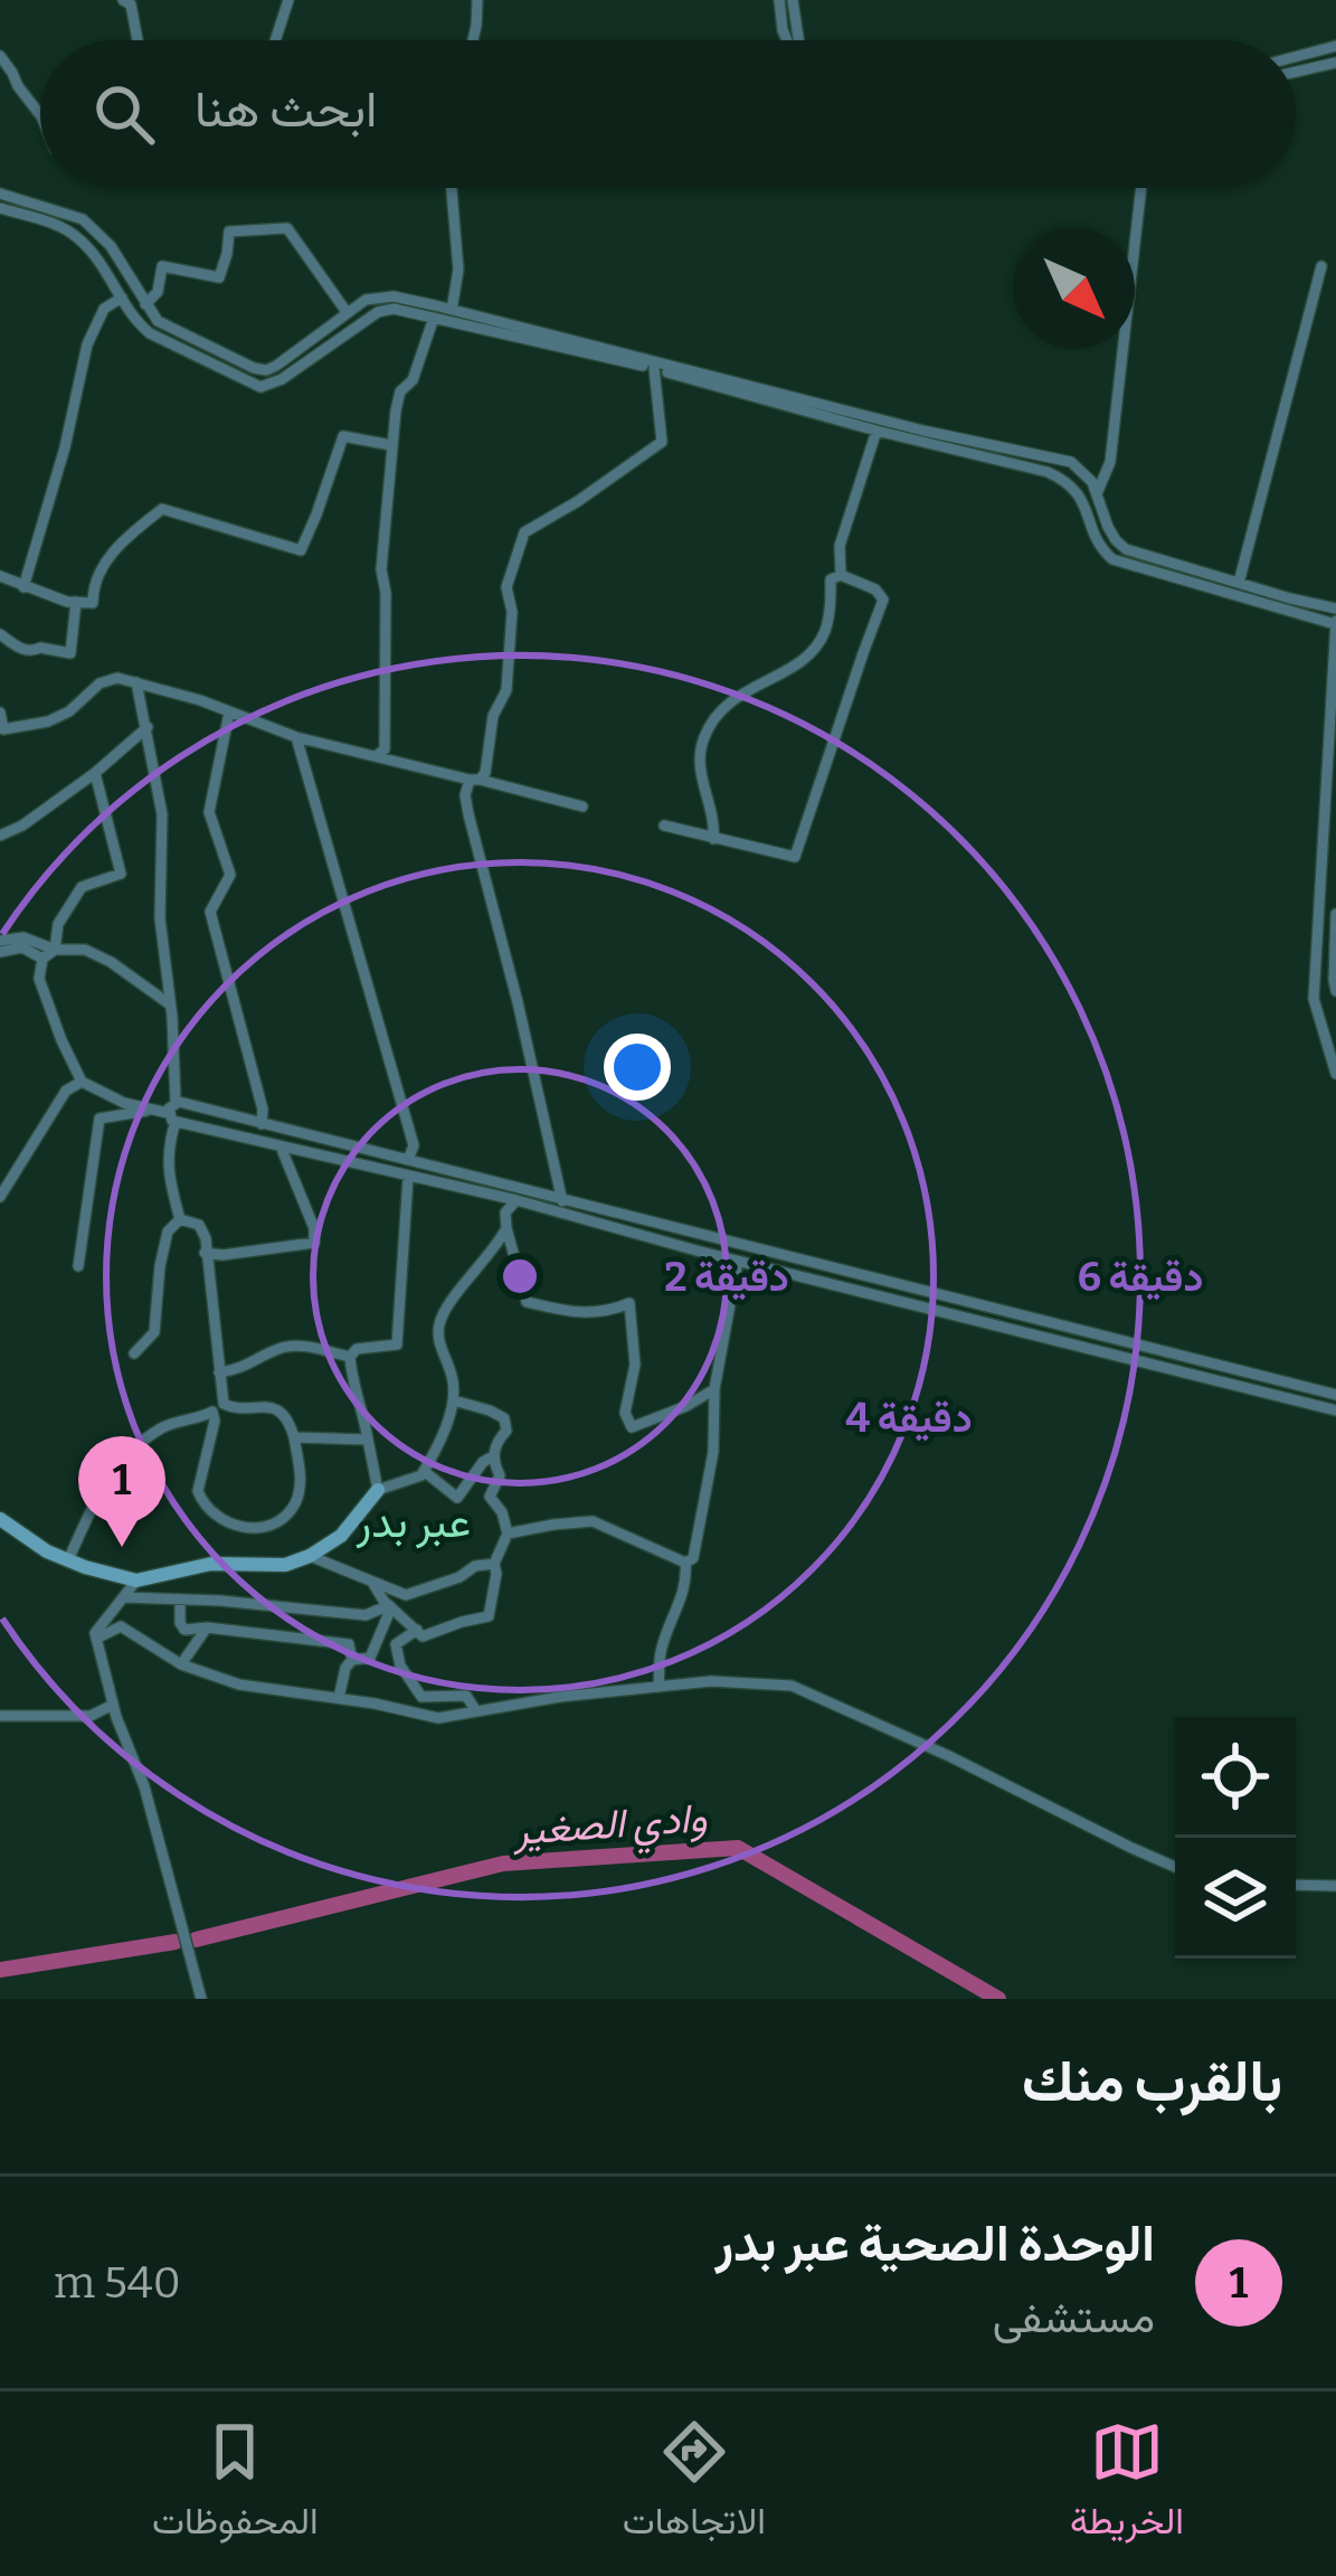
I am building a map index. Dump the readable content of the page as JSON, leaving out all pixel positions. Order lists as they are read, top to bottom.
{
  "districts": ["عبر بدر"],
  "water": ["وادي الصغير"],
  "north": "bottom right",
  "page": {
    "search": "ابحث هنا",
    "pins": "1",
    "heading": "بالقرب منك",
    "list": [
      {
        "mark": "1",
        "name": "الوحدة الصحية عبر بدر",
        "note": "مستشفى",
        "value": "540 m"
      }
    ],
    "nav": ["الخريطة", "الاتجاهات", "المحفوظات"]
  },
  "rings": ["2 دقيقة", "6 دقيقة", "4 دقيقة"]
}
